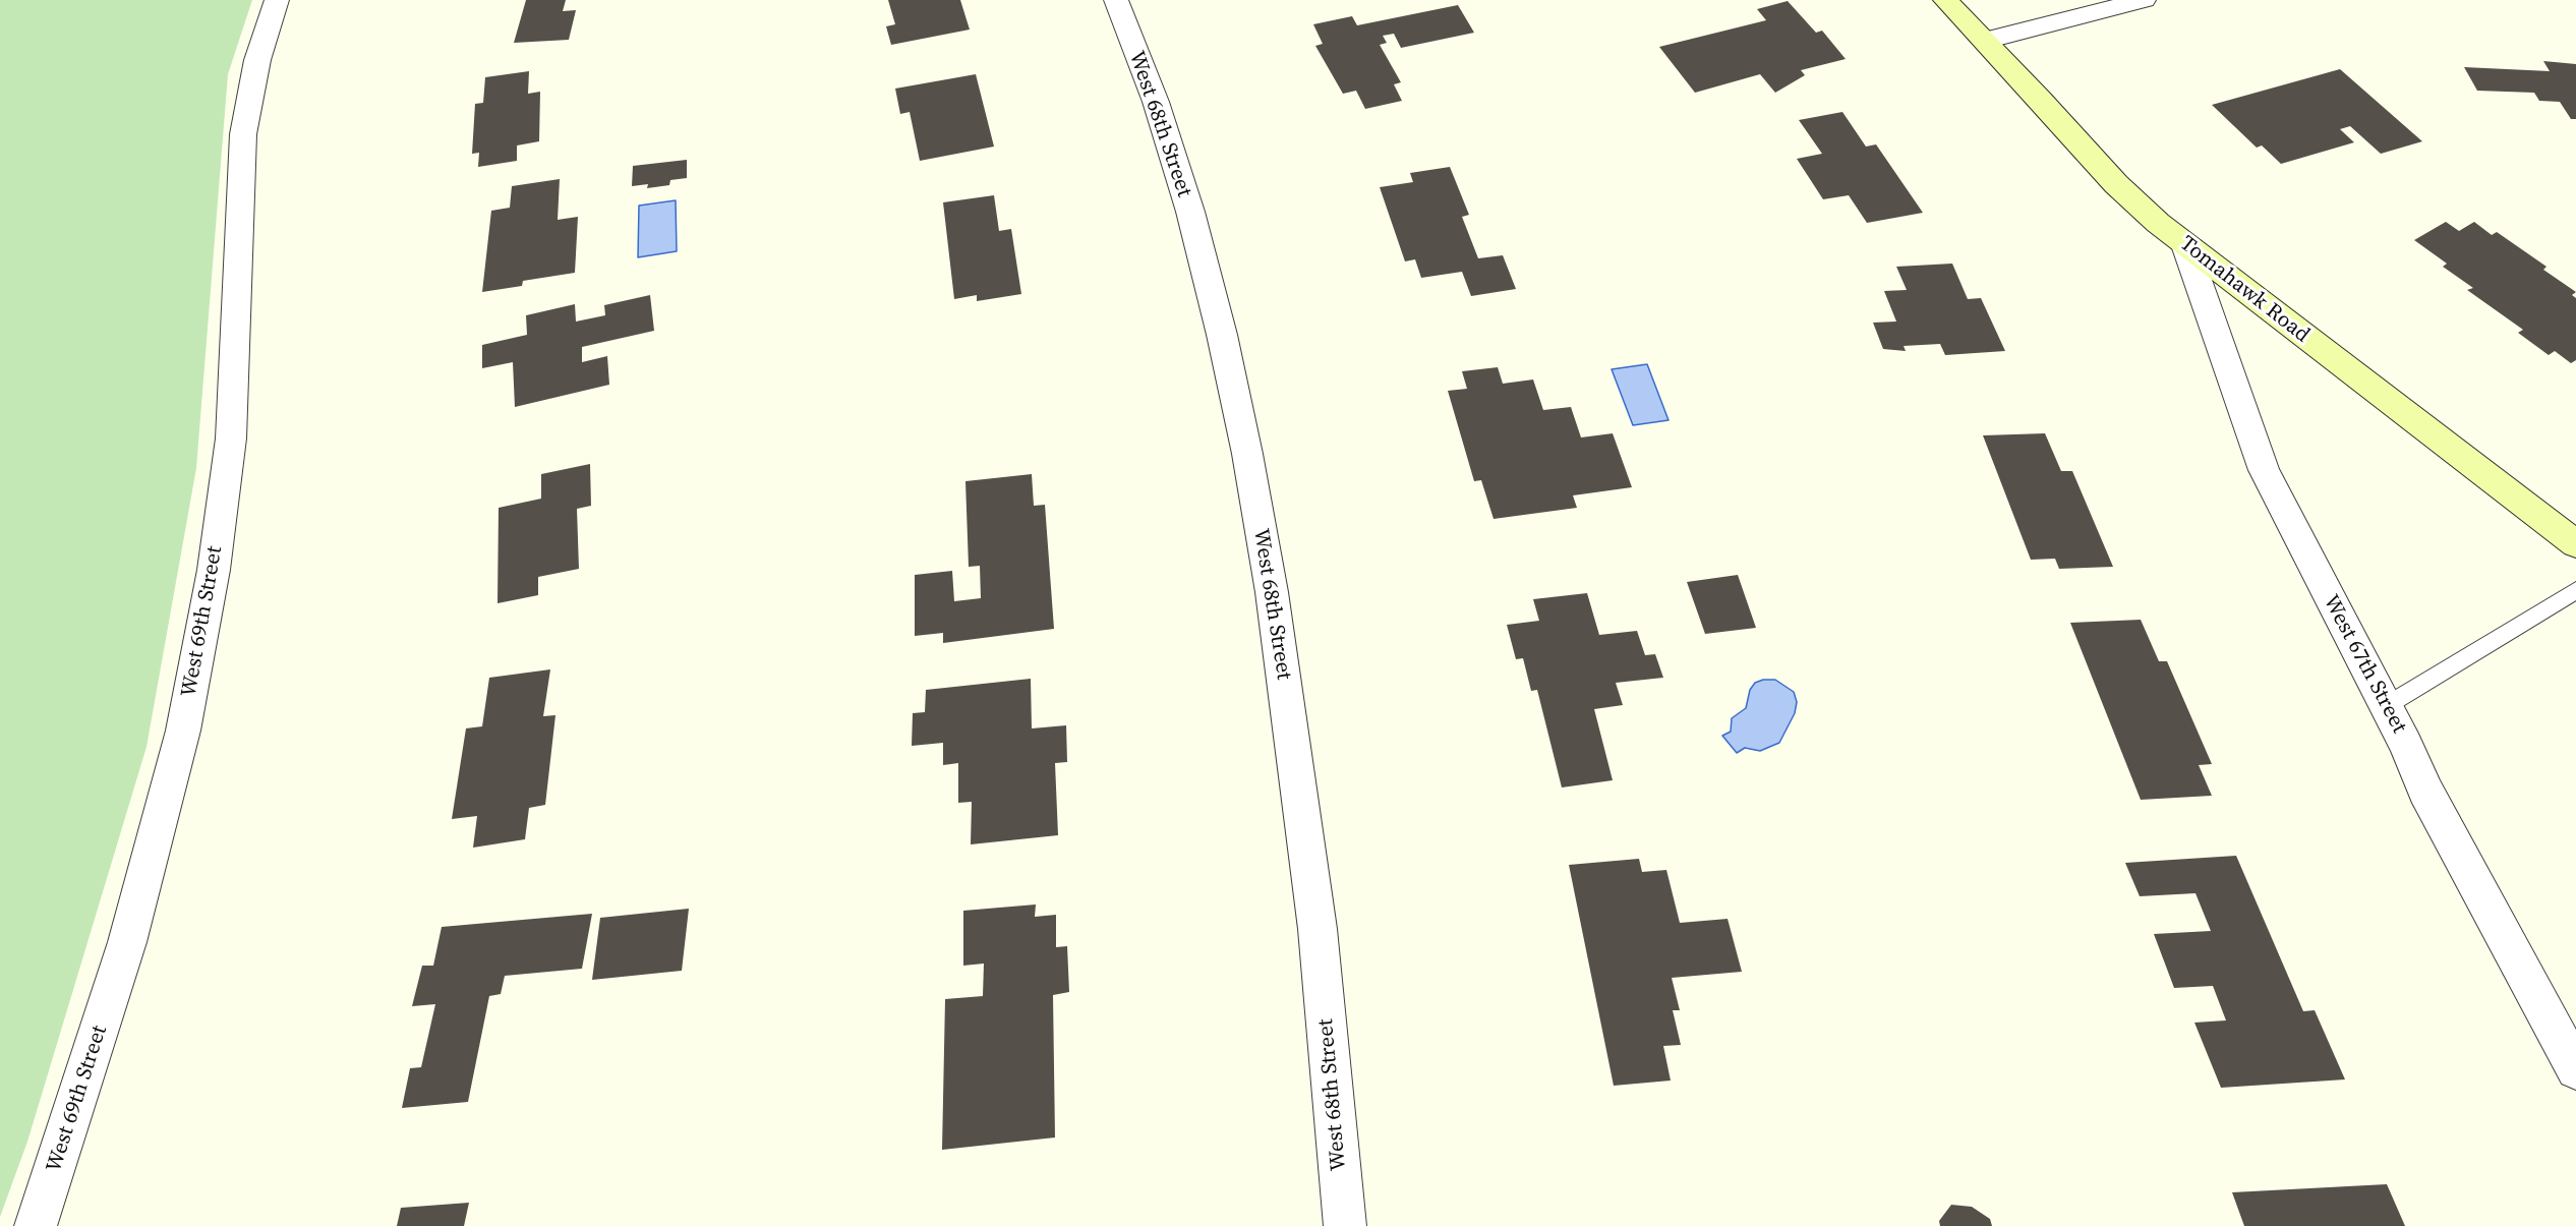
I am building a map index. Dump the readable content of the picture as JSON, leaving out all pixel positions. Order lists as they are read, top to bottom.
{
  "streets": {
    "street": [
      "West 68th Street",
      "Tomahawk Road",
      "West 69th Street",
      "West 67th Street"
    ]
  },
  "crossings": [
    ["Tomahawk Road", "West 67th Street"]
  ]
}
